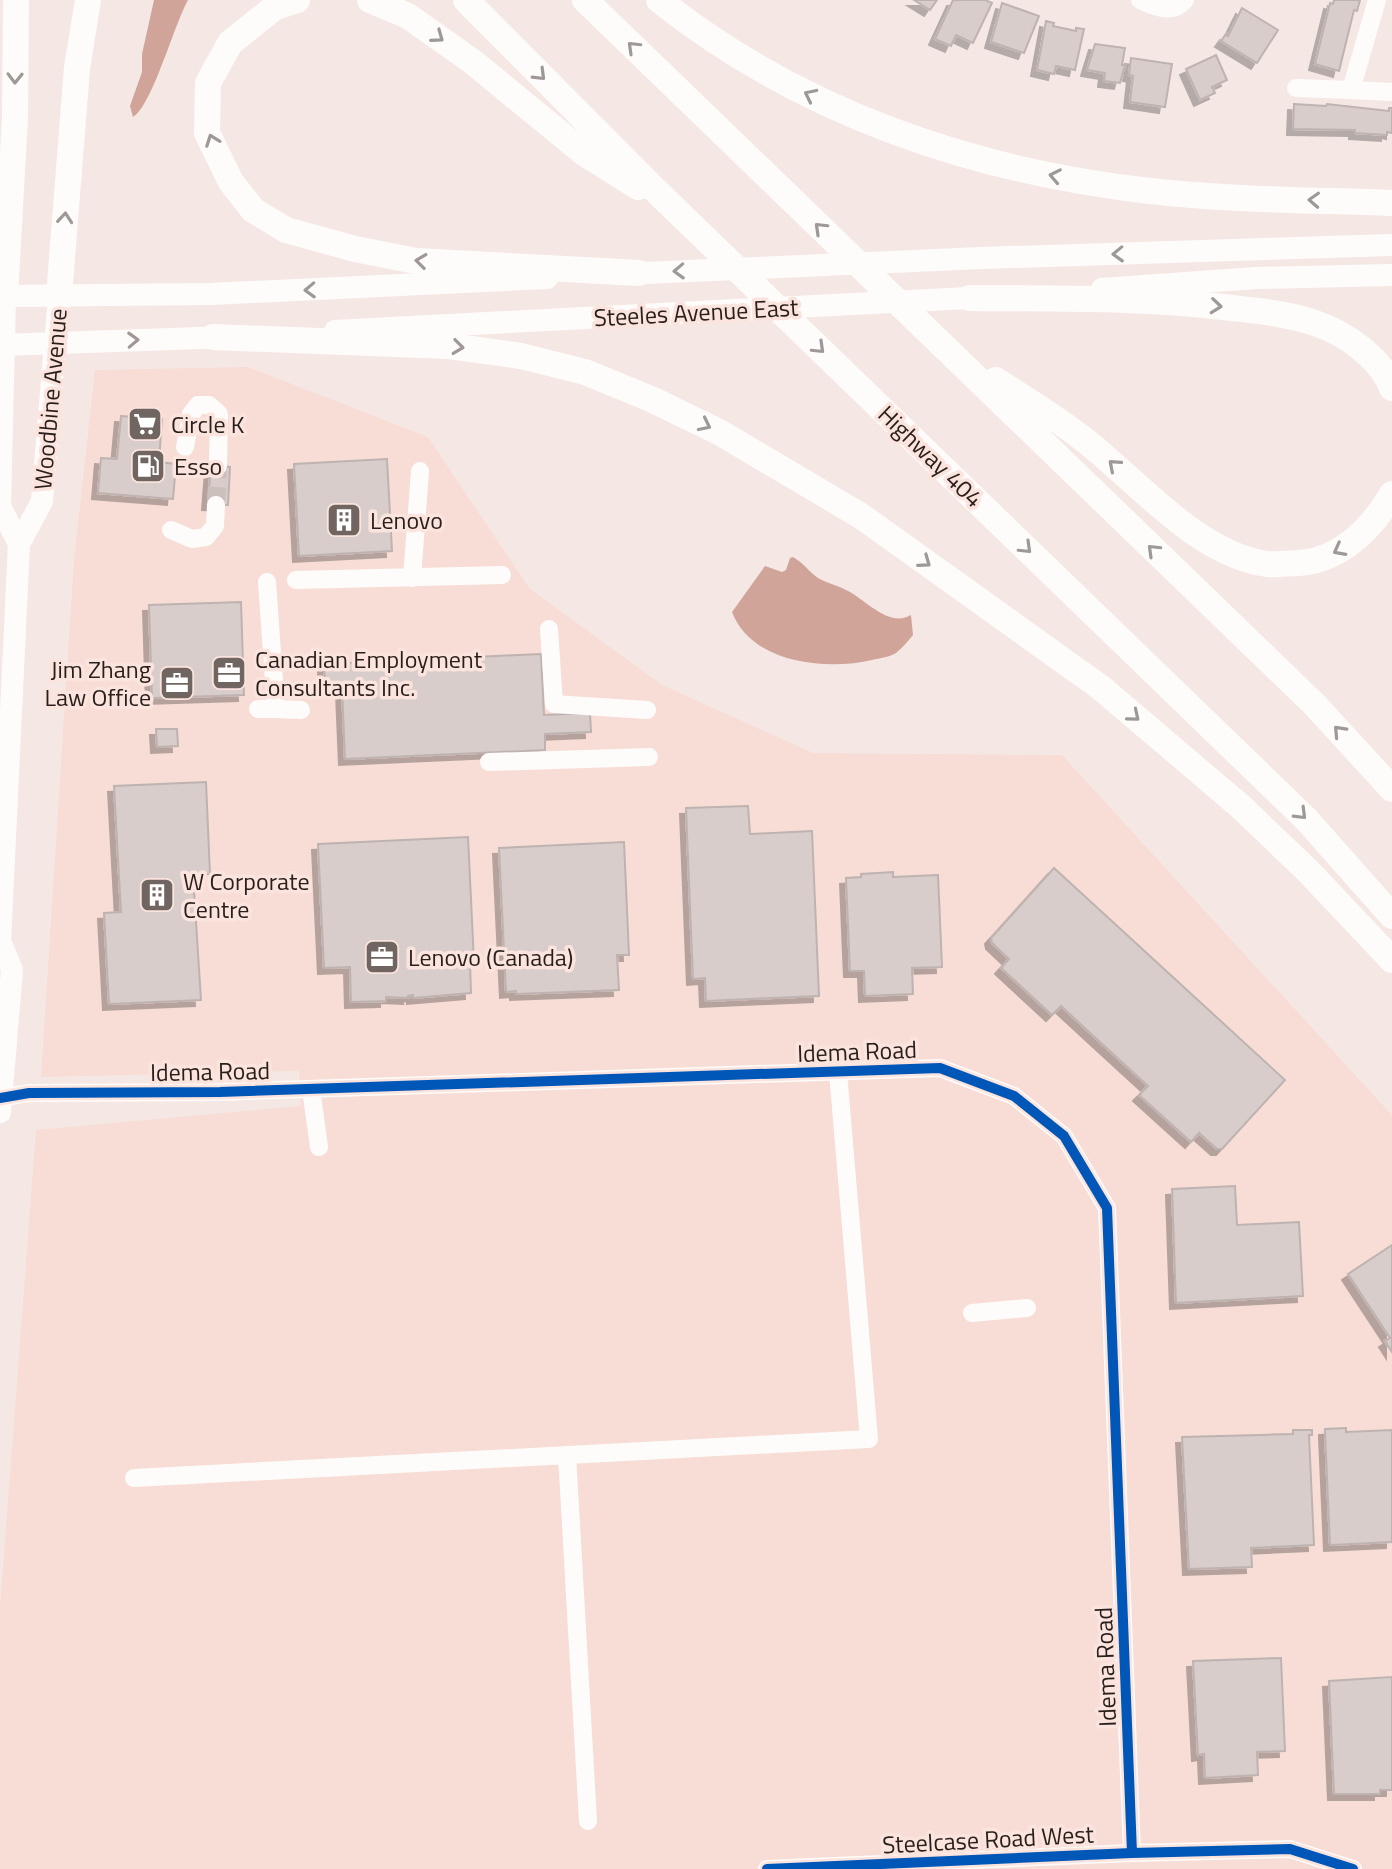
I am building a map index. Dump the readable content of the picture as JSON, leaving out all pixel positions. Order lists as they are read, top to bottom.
{
  "streets": {
    "highway": ["Highway 404"],
    "main road": ["Steeles Avenue East", "Woodbine Avenue"],
    "street": ["Idema Road", "Steelcase Road West"]
  },
  "crossings": [
    ["Steeles Avenue East", "Woodbine Avenue"],
    ["Woodbine Avenue", "Idema Road"],
    ["Idema Road", "Steelcase Road West"]
  ],
  "places": {
    "supermarket": ["Circle K"],
    "fuel station": ["Esso"],
    "building": ["Lenovo", "W Corporate Centre"],
    "office": ["Canadian Employment Consultants Inc.", "Jim Zhang Law Office", "Lenovo (Canada)"]
  }
}
